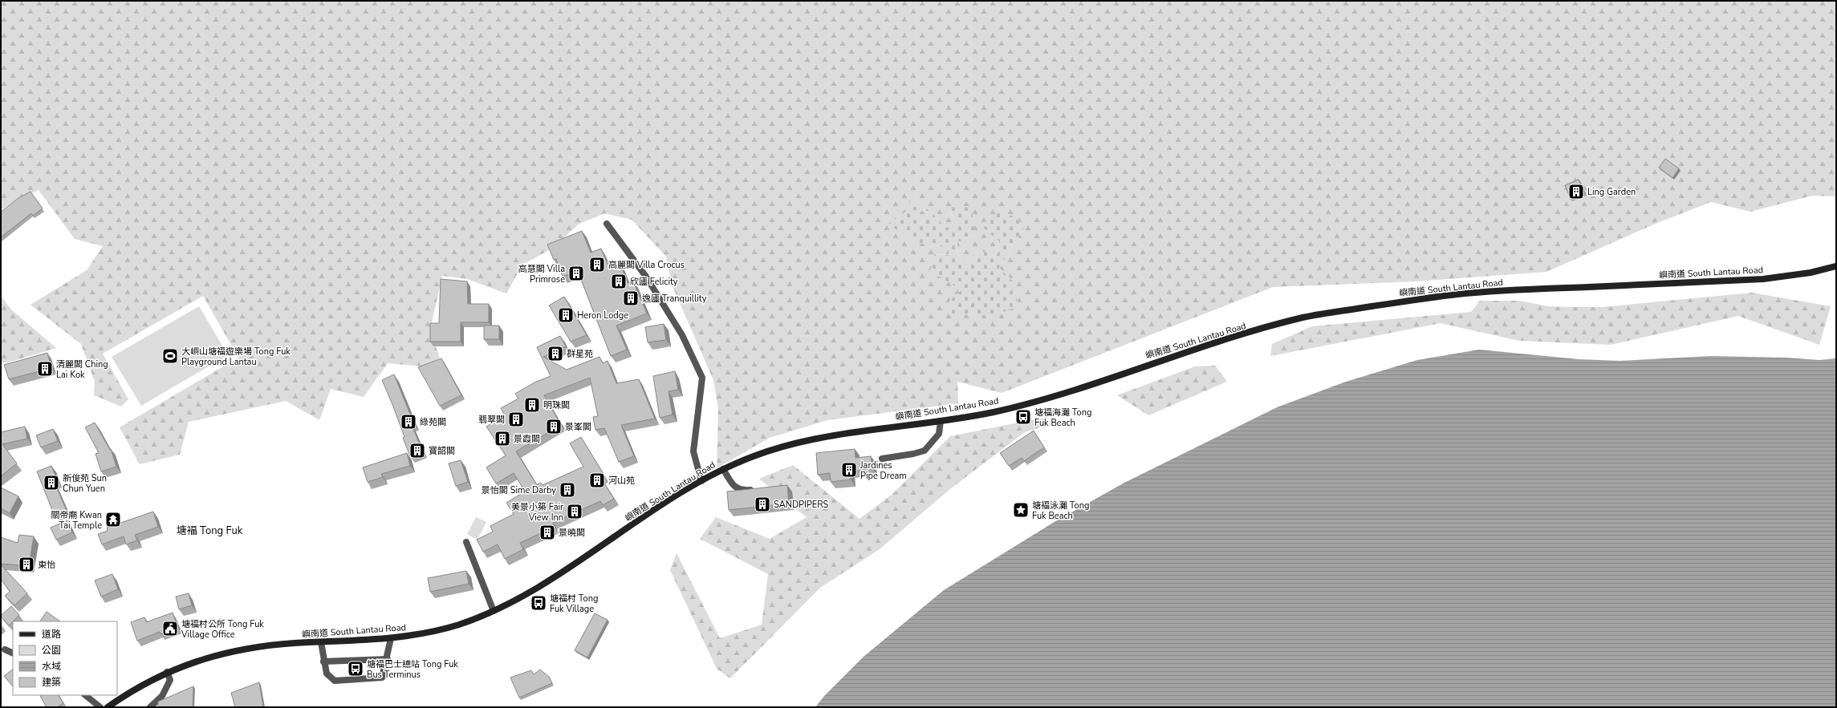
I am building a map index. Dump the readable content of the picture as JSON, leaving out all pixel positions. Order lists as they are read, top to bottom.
{
  "streets": {
    "main road": ["嶼南道 South Lantau Road"]
  },
  "districts": ["塘褔 Tong Fuk"],
  "places": {
    "building": [
      "Ling Garden",
      "高麗閣 Villa Crocus",
      "高慧閣 Villa Primrose",
      "欣廬 Felicity",
      "逸廬 Tranquillity",
      "Heron Lodge",
      "群星苑",
      "清麗閣 Ching Lai Kok",
      "明珠閣",
      "翡翠閣",
      "綠苑閣",
      "景峯閣",
      "景霞閣",
      "寶韶閣",
      "Jardines Pipe Dream",
      "河山苑",
      "新俊苑 Sun Chun Yuen",
      "景怡閣 Sime Darby",
      "SANDPIPERS",
      "美景小築 Fair View Inn",
      "景曉閣",
      "東怡"
    ],
    "sports": ["大嶼山塘福遊樂場 Tong Fuk Playground Lantau"],
    "bus stop": ["塘福海灘 Tong Fuk Beach", "塘福村 Tong Fuk Village", "塘福巴士總站 Tong Fuk Bus Terminus"],
    "place": ["塘褔泳灘 Tong Fuk Beach"],
    "temple": ["關帝廟 Kwan Tai Temple"],
    "public building": ["塘福村公所 Tong Fuk Village Office"]
  },
  "legend": [
    "道路",
    "公園",
    "水域",
    "建築"
  ]
}
